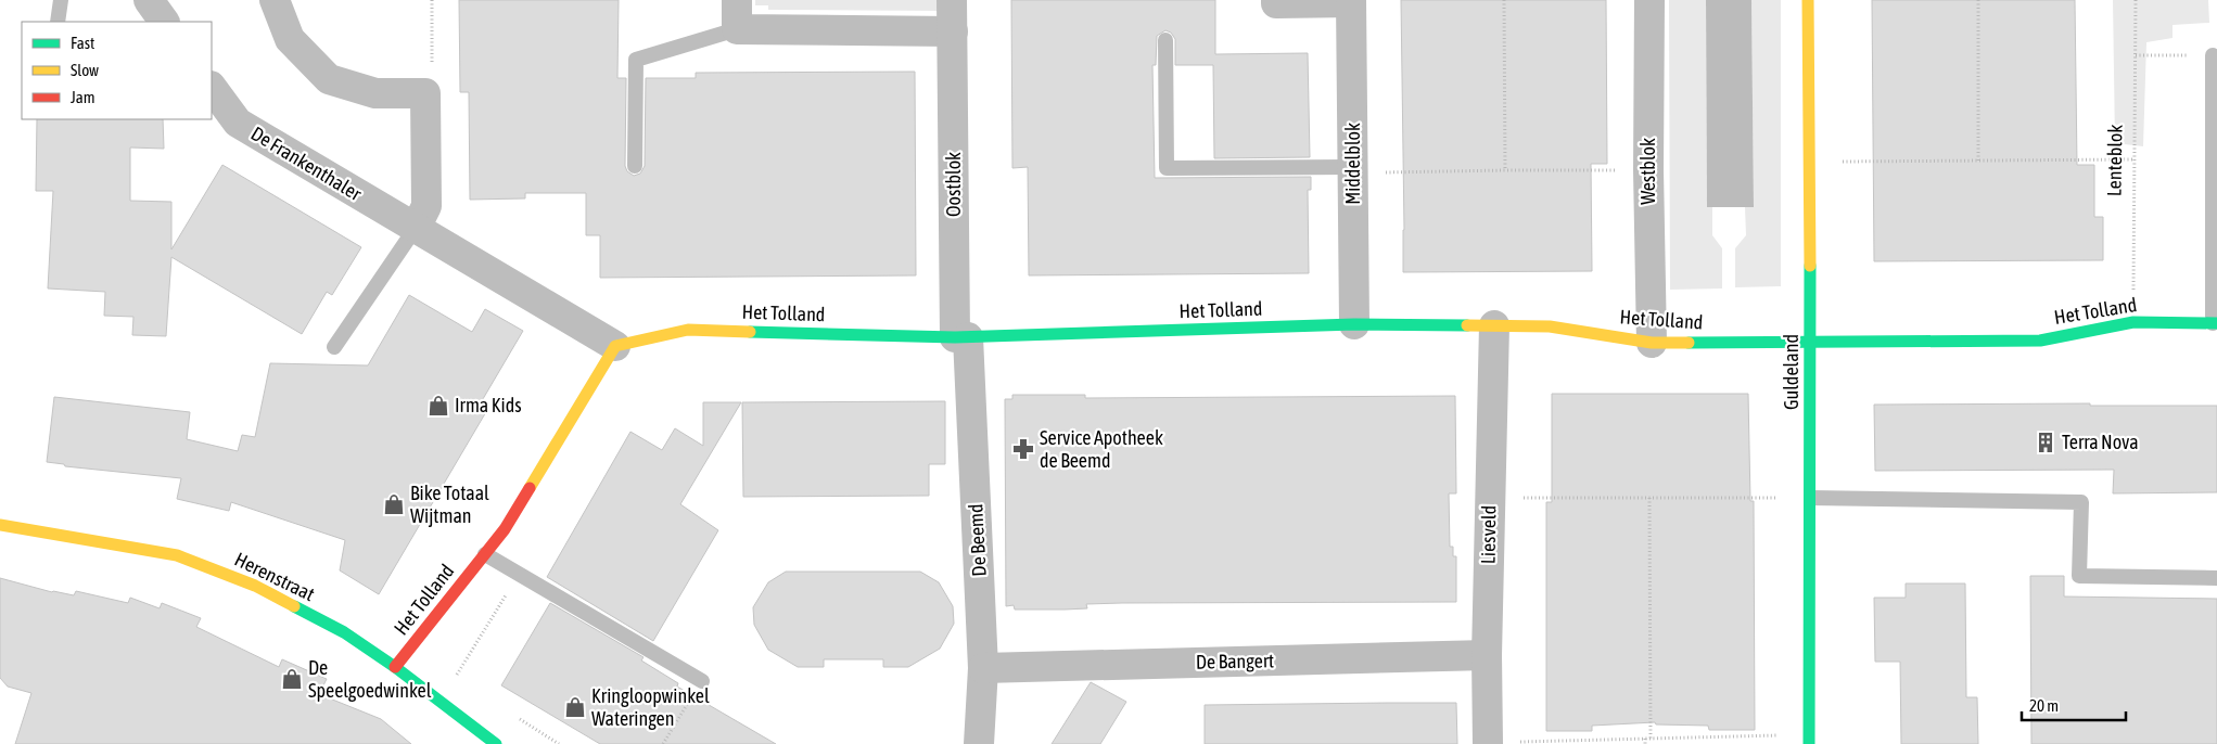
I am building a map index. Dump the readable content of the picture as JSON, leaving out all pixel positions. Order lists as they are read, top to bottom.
{
  "streets": {
    "street": [
      "De Frankenthaler",
      "Middelblok",
      "Westblok",
      "Oostblok",
      "Het Tolland",
      "Guldeland",
      "Liesveld",
      "De Beemd",
      "Herenstraat",
      "De Bangert"
    ],
    "path": ["Lenteblok"]
  },
  "crossings": [
    ["Lenteblok", "Het Tolland"],
    ["De Frankenthaler", "Het Tolland"],
    ["Middelblok", "Het Tolland"],
    ["Westblok", "Het Tolland"],
    ["Oostblok", "Het Tolland"],
    ["Oostblok", "De Beemd"],
    ["Het Tolland", "Guldeland"],
    ["Het Tolland", "Liesveld"],
    ["Het Tolland", "De Beemd"],
    ["Het Tolland", "Herenstraat"],
    ["Liesveld", "De Bangert"],
    ["De Beemd", "De Bangert"]
  ],
  "places": {
    "shop": [
      "Irma Kids",
      "Bike Totaal Wijtman",
      "De Speelgoedwinkel",
      "Kringloopwinkel Wateringen"
    ],
    "building": ["Terra Nova"],
    "pharmacy": ["Service Apotheek de Beemd"]
  },
  "legend": ["Fast", "Slow", "Jam"],
  "scale_bar": "20 m"
}
